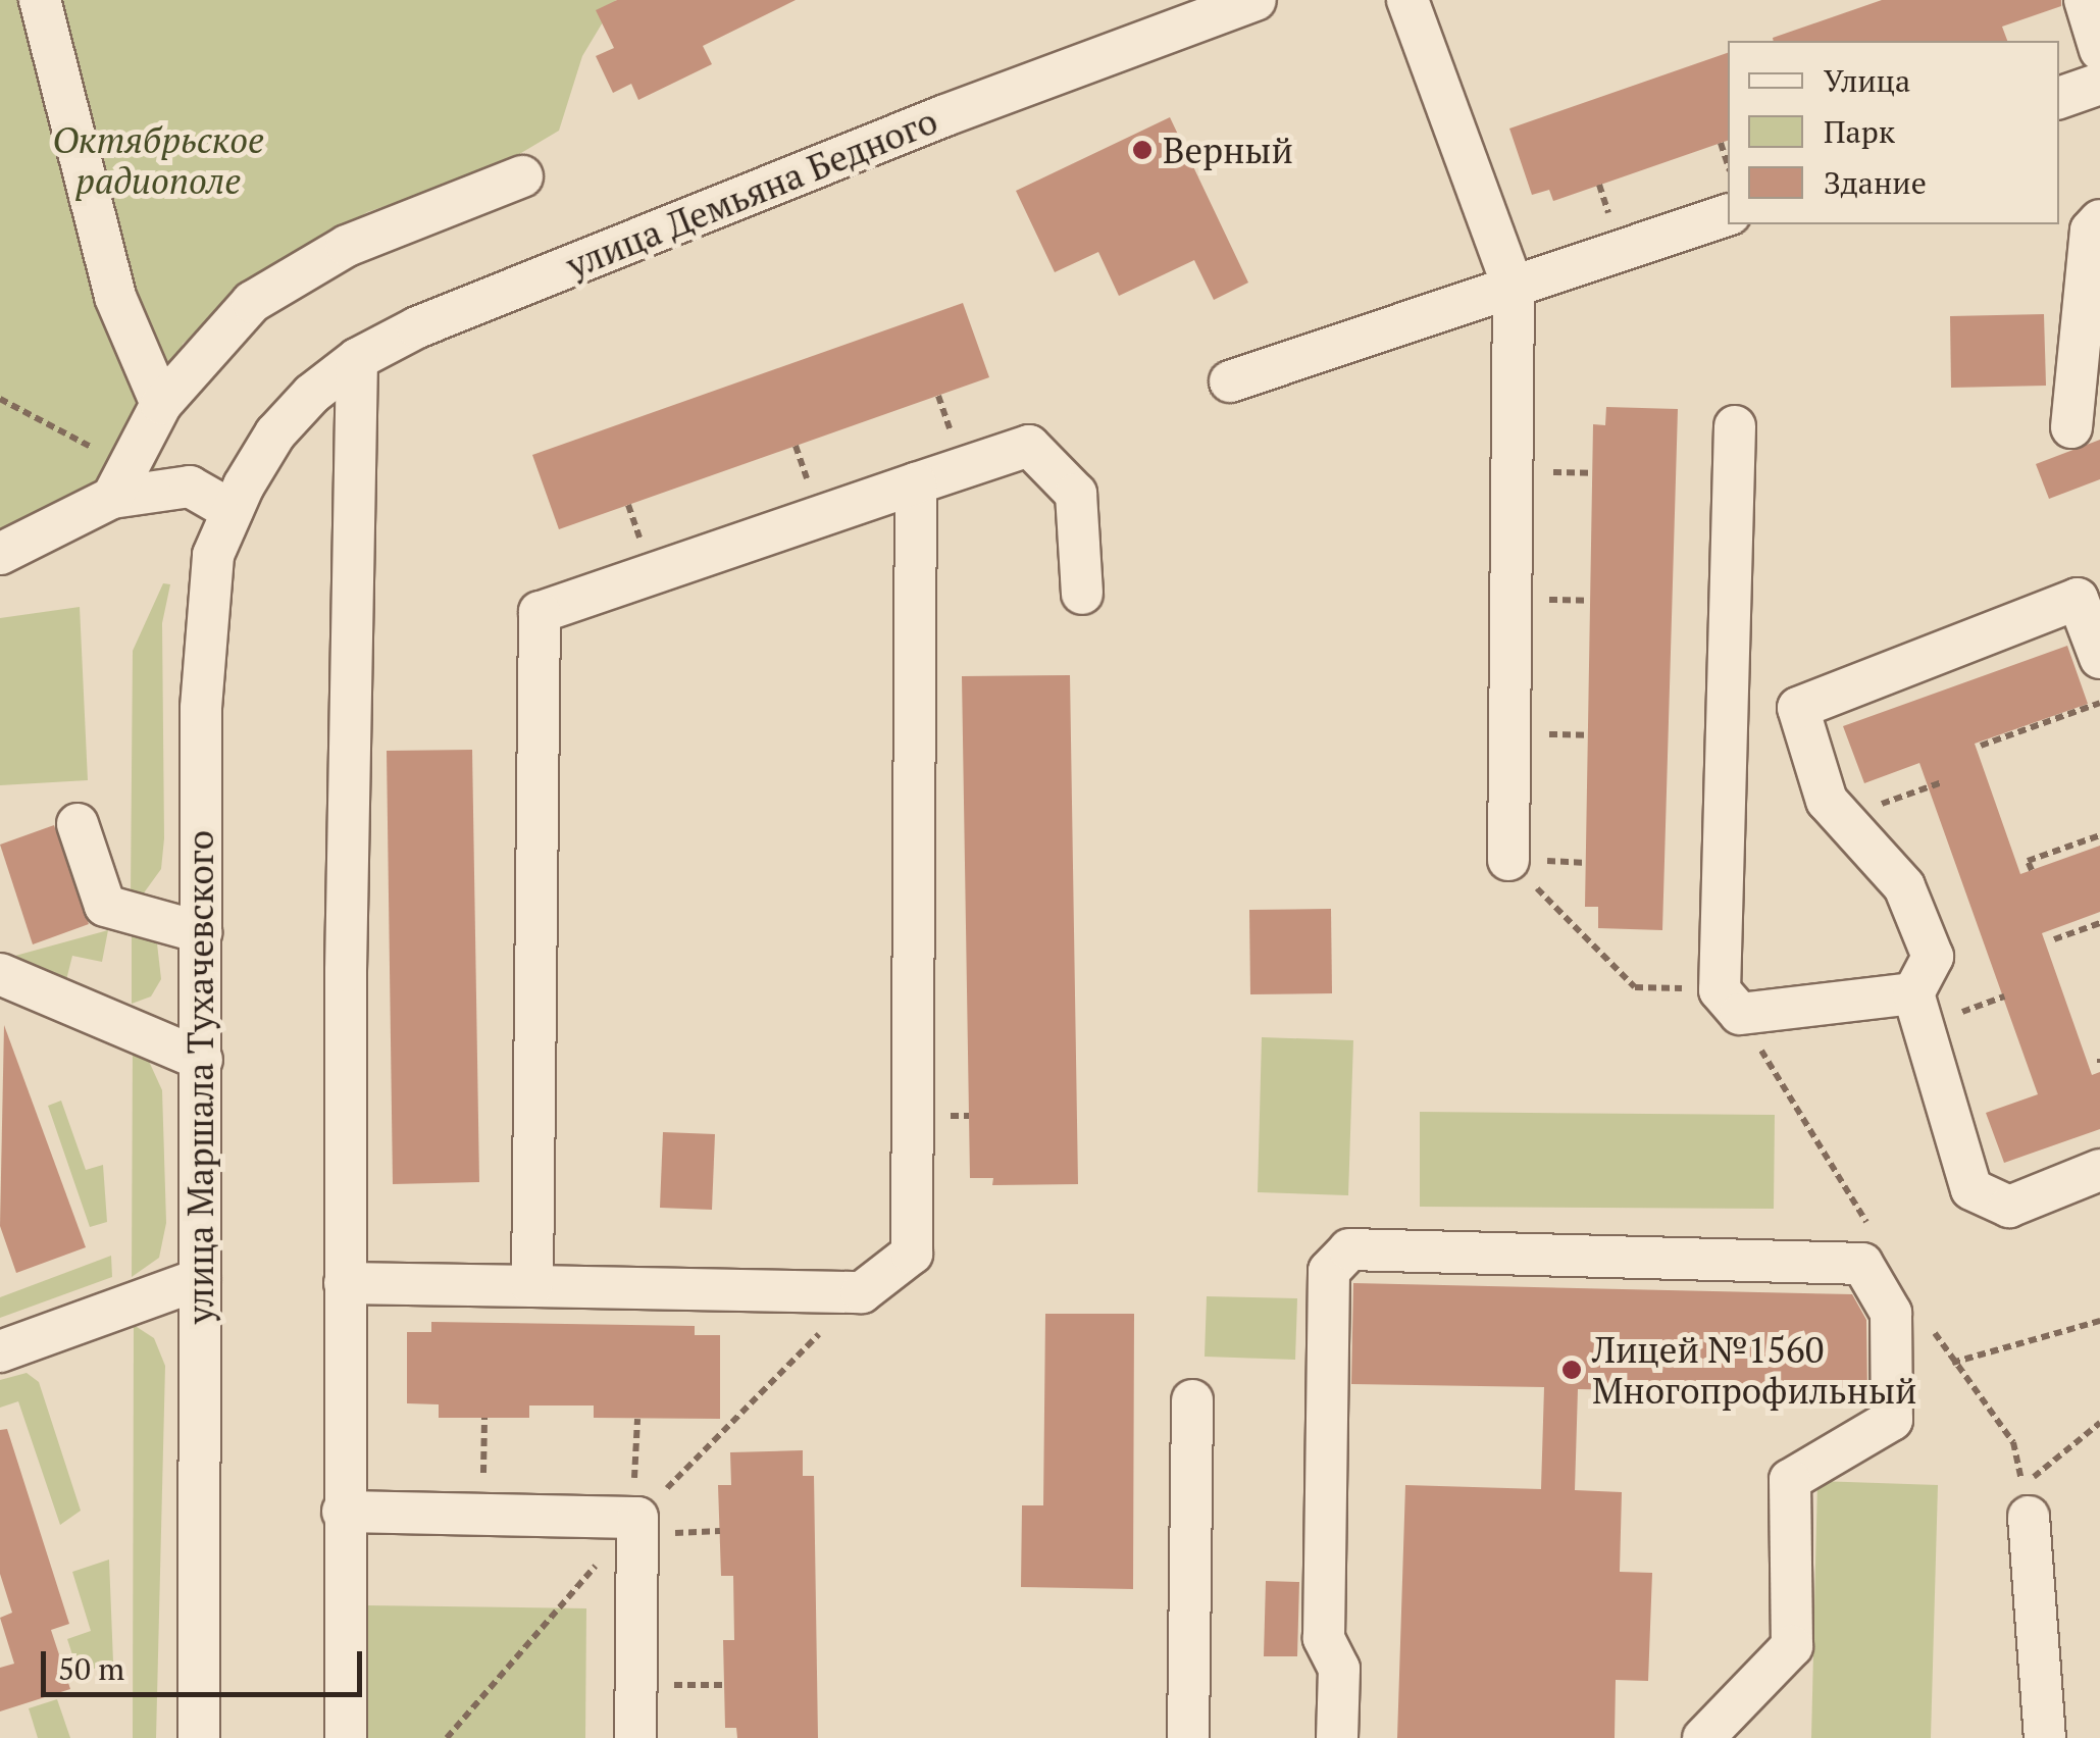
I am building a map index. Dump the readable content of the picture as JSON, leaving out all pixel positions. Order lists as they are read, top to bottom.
{
  "streets": {
    "street": ["улица Демьяна Бедного", "улица Маршала Тухачевского"]
  },
  "crossings": [
    ["улица Демьяна Бедного", "улица Маршала Тухачевского"]
  ],
  "parks": ["Октябрьское радиополе"],
  "places": ["Верный", "Лицей №1560 Многопрофильный"],
  "legend": ["Улица", "Парк", "Здание"],
  "scale_bar": "50 m"
}
